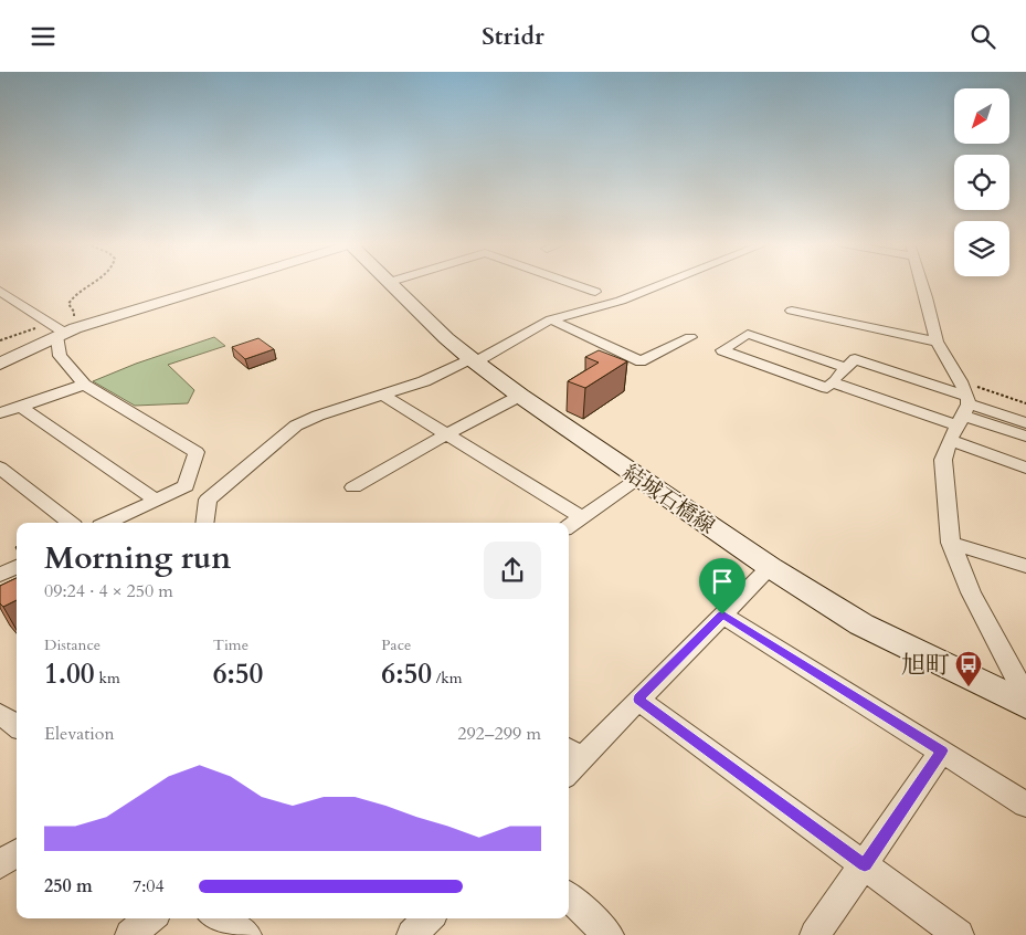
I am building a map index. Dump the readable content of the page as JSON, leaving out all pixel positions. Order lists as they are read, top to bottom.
{
  "streets": {
    "main road": ["結城石橋線"]
  },
  "places": {
    "bus stop": ["旭町"]
  },
  "north": "bottom left",
  "page": {
    "header": "Stridr",
    "heading": ["Morning run", "09:24 · 4 × 250 m"],
    "stats": [
      ["Distance", "1.00 km"],
      ["Time", "6:50"],
      ["Pace", "6:50 /km"]
    ],
    "chart": ["Elevation", "292–299 m"],
    "list": [
      {
        "name": "250 m",
        "note": "7:04"
      }
    ]
  }
}
